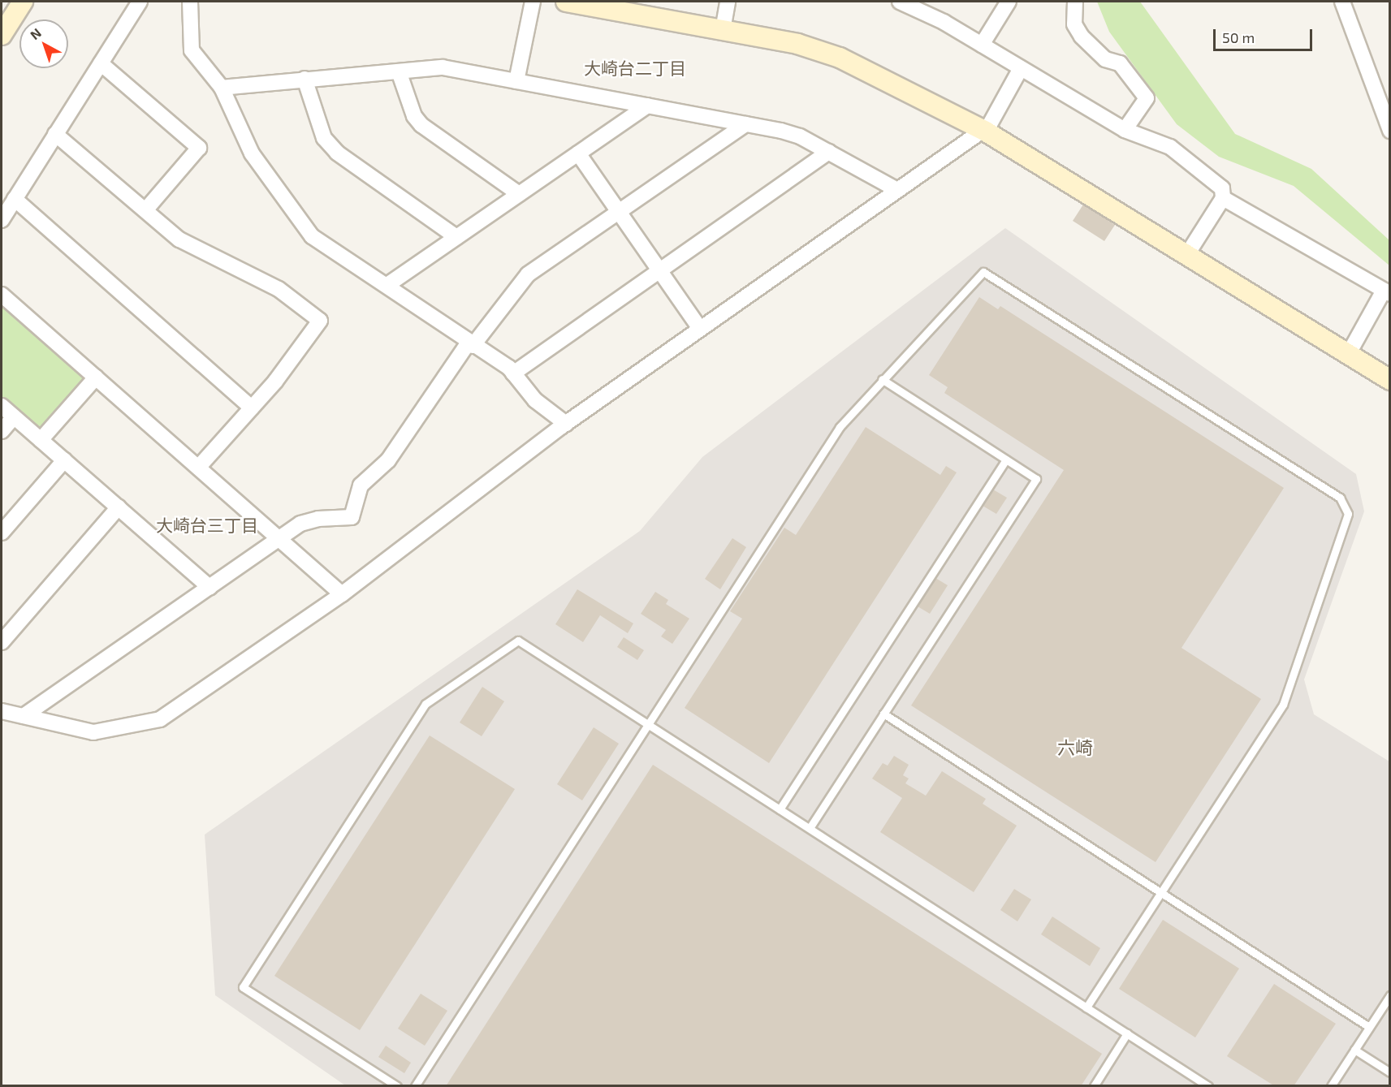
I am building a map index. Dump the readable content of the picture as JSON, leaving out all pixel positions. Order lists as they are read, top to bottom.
{
  "districts": ["大崎台二丁目", "大崎台三丁目", "六崎"],
  "scale_bar": "50 m",
  "north": "top left"
}
